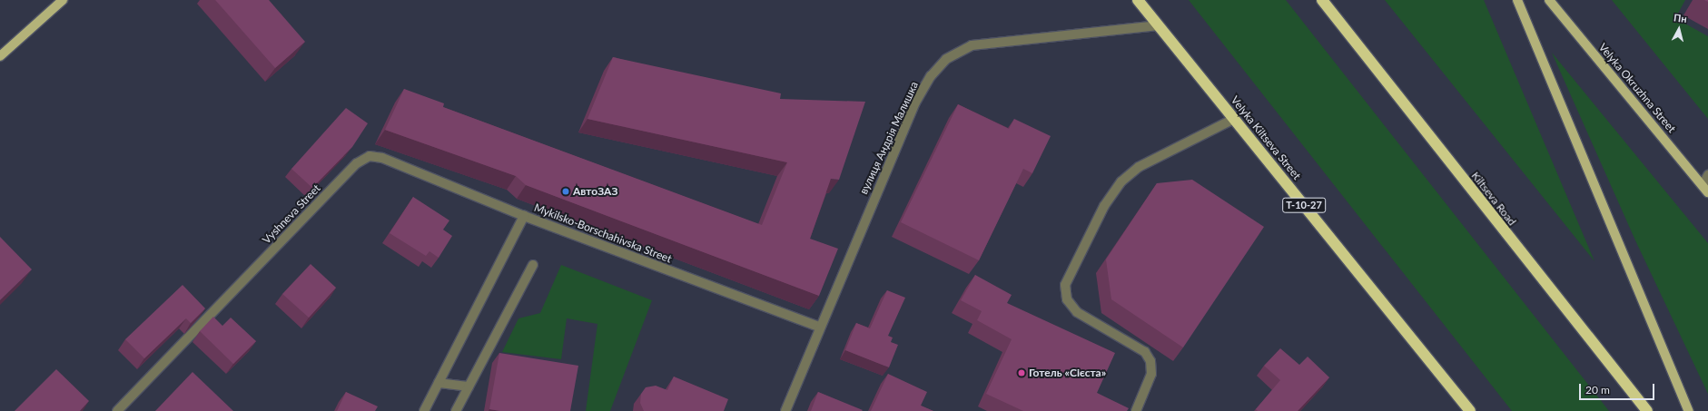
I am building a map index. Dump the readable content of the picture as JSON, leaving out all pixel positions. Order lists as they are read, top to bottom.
{
  "streets": {
    "highway": ["Velyka Kiltseva Street", "Kiltseva Road", "Т-10-27"],
    "main road": ["Velyka Okruzhna Street"],
    "street": ["вулиця Андрія Малишка", "Vyshneva Street", "Mykilsko-Borschahivska Street"]
  },
  "crossings": [
    ["вулиця Андрія Малишка", "Velyka Kiltseva Street"],
    ["вулиця Андрія Малишка", "Mykilsko-Borschahivska Street"],
    ["Vyshneva Street", "Mykilsko-Borschahivska Street"]
  ],
  "places": ["АвтоЗАЗ", "Готель «Сієста»"],
  "scale_bar": "20 m",
  "north": "top"
}
